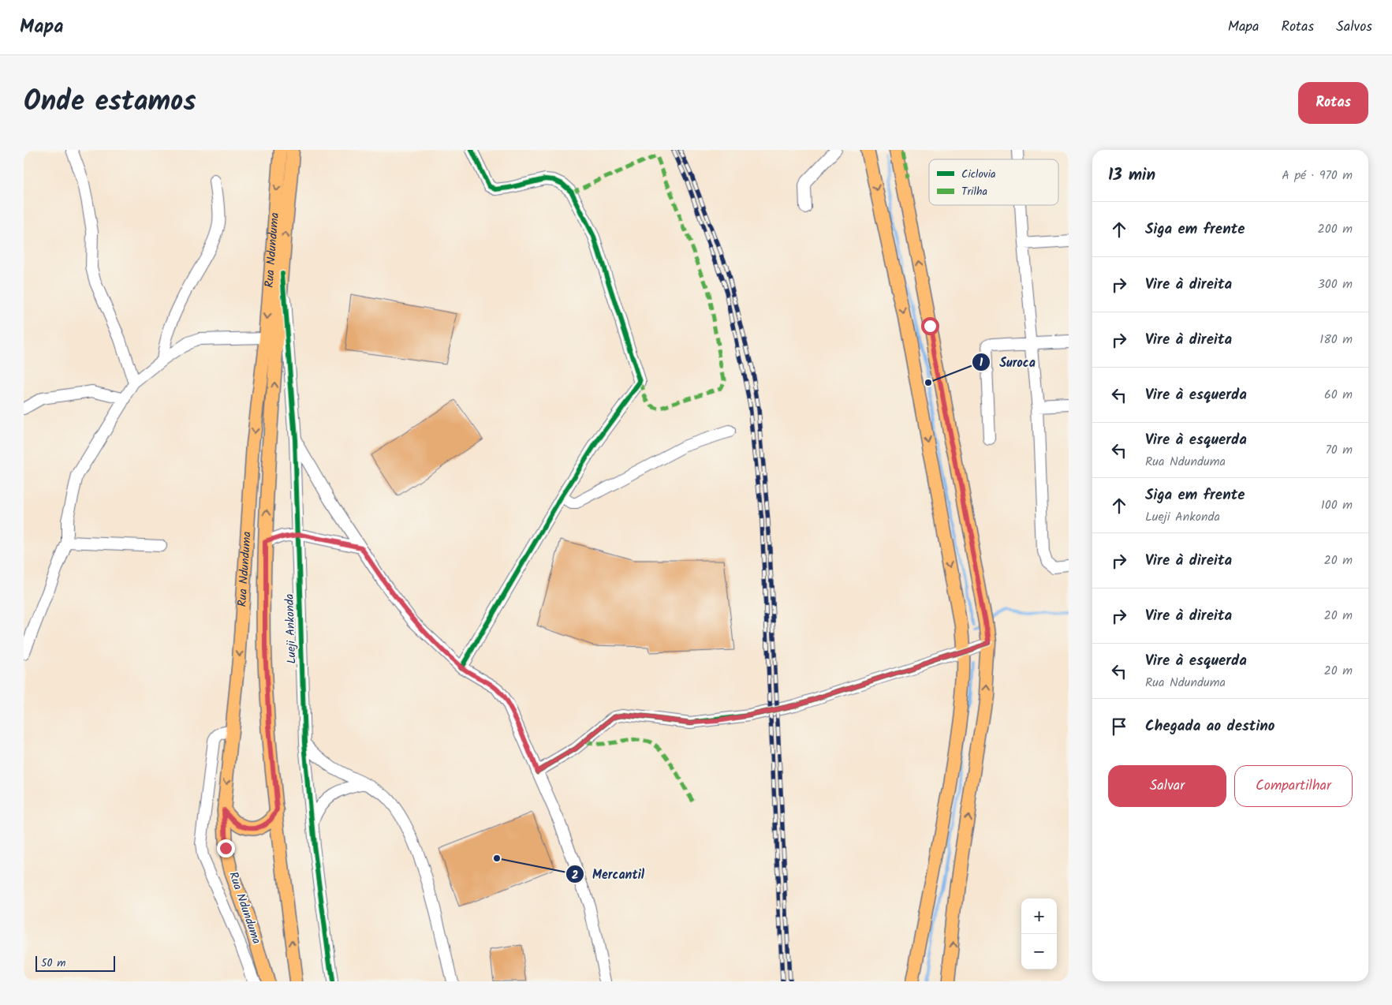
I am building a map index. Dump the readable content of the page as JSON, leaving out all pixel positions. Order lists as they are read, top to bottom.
{
  "streets": {
    "main road": ["Rua Ndunduma"],
    "street": ["Lueji Ankonda"]
  },
  "crossings": [
    ["Rua Ndunduma", "Lueji Ankonda"]
  ],
  "places": ["Suroca", "Mercantil"],
  "legend": ["Ciclovia", "Trilha"],
  "scale_bar": "50 m",
  "page": {
    "header": "Mapa",
    "nav": ["Mapa", "Rotas", "Salvos"],
    "title": "Onde estamos",
    "buttons": [
      "Rotas",
      ["Salvar", "Compartilhar"]
    ],
    "heading": ["13 min", "A pé · 970 m"],
    "list": [
      ["Siga em frente", "200 m"],
      ["Vire à direita", "300 m"],
      ["Vire à direita", "180 m"],
      ["Vire à esquerda", "60 m"],
      ["Vire à esquerda", "Rua Ndunduma", "70 m"],
      ["Siga em frente", "Lueji Ankonda", "100 m"],
      ["Vire à direita", "20 m"],
      ["Vire à direita", "20 m"],
      ["Vire à esquerda", "Rua Ndunduma", "20 m"],
      "Chegada ao destino"
    ],
    "map_buttons": ["+", "−"],
    "scale": "50 m"
  }
}
